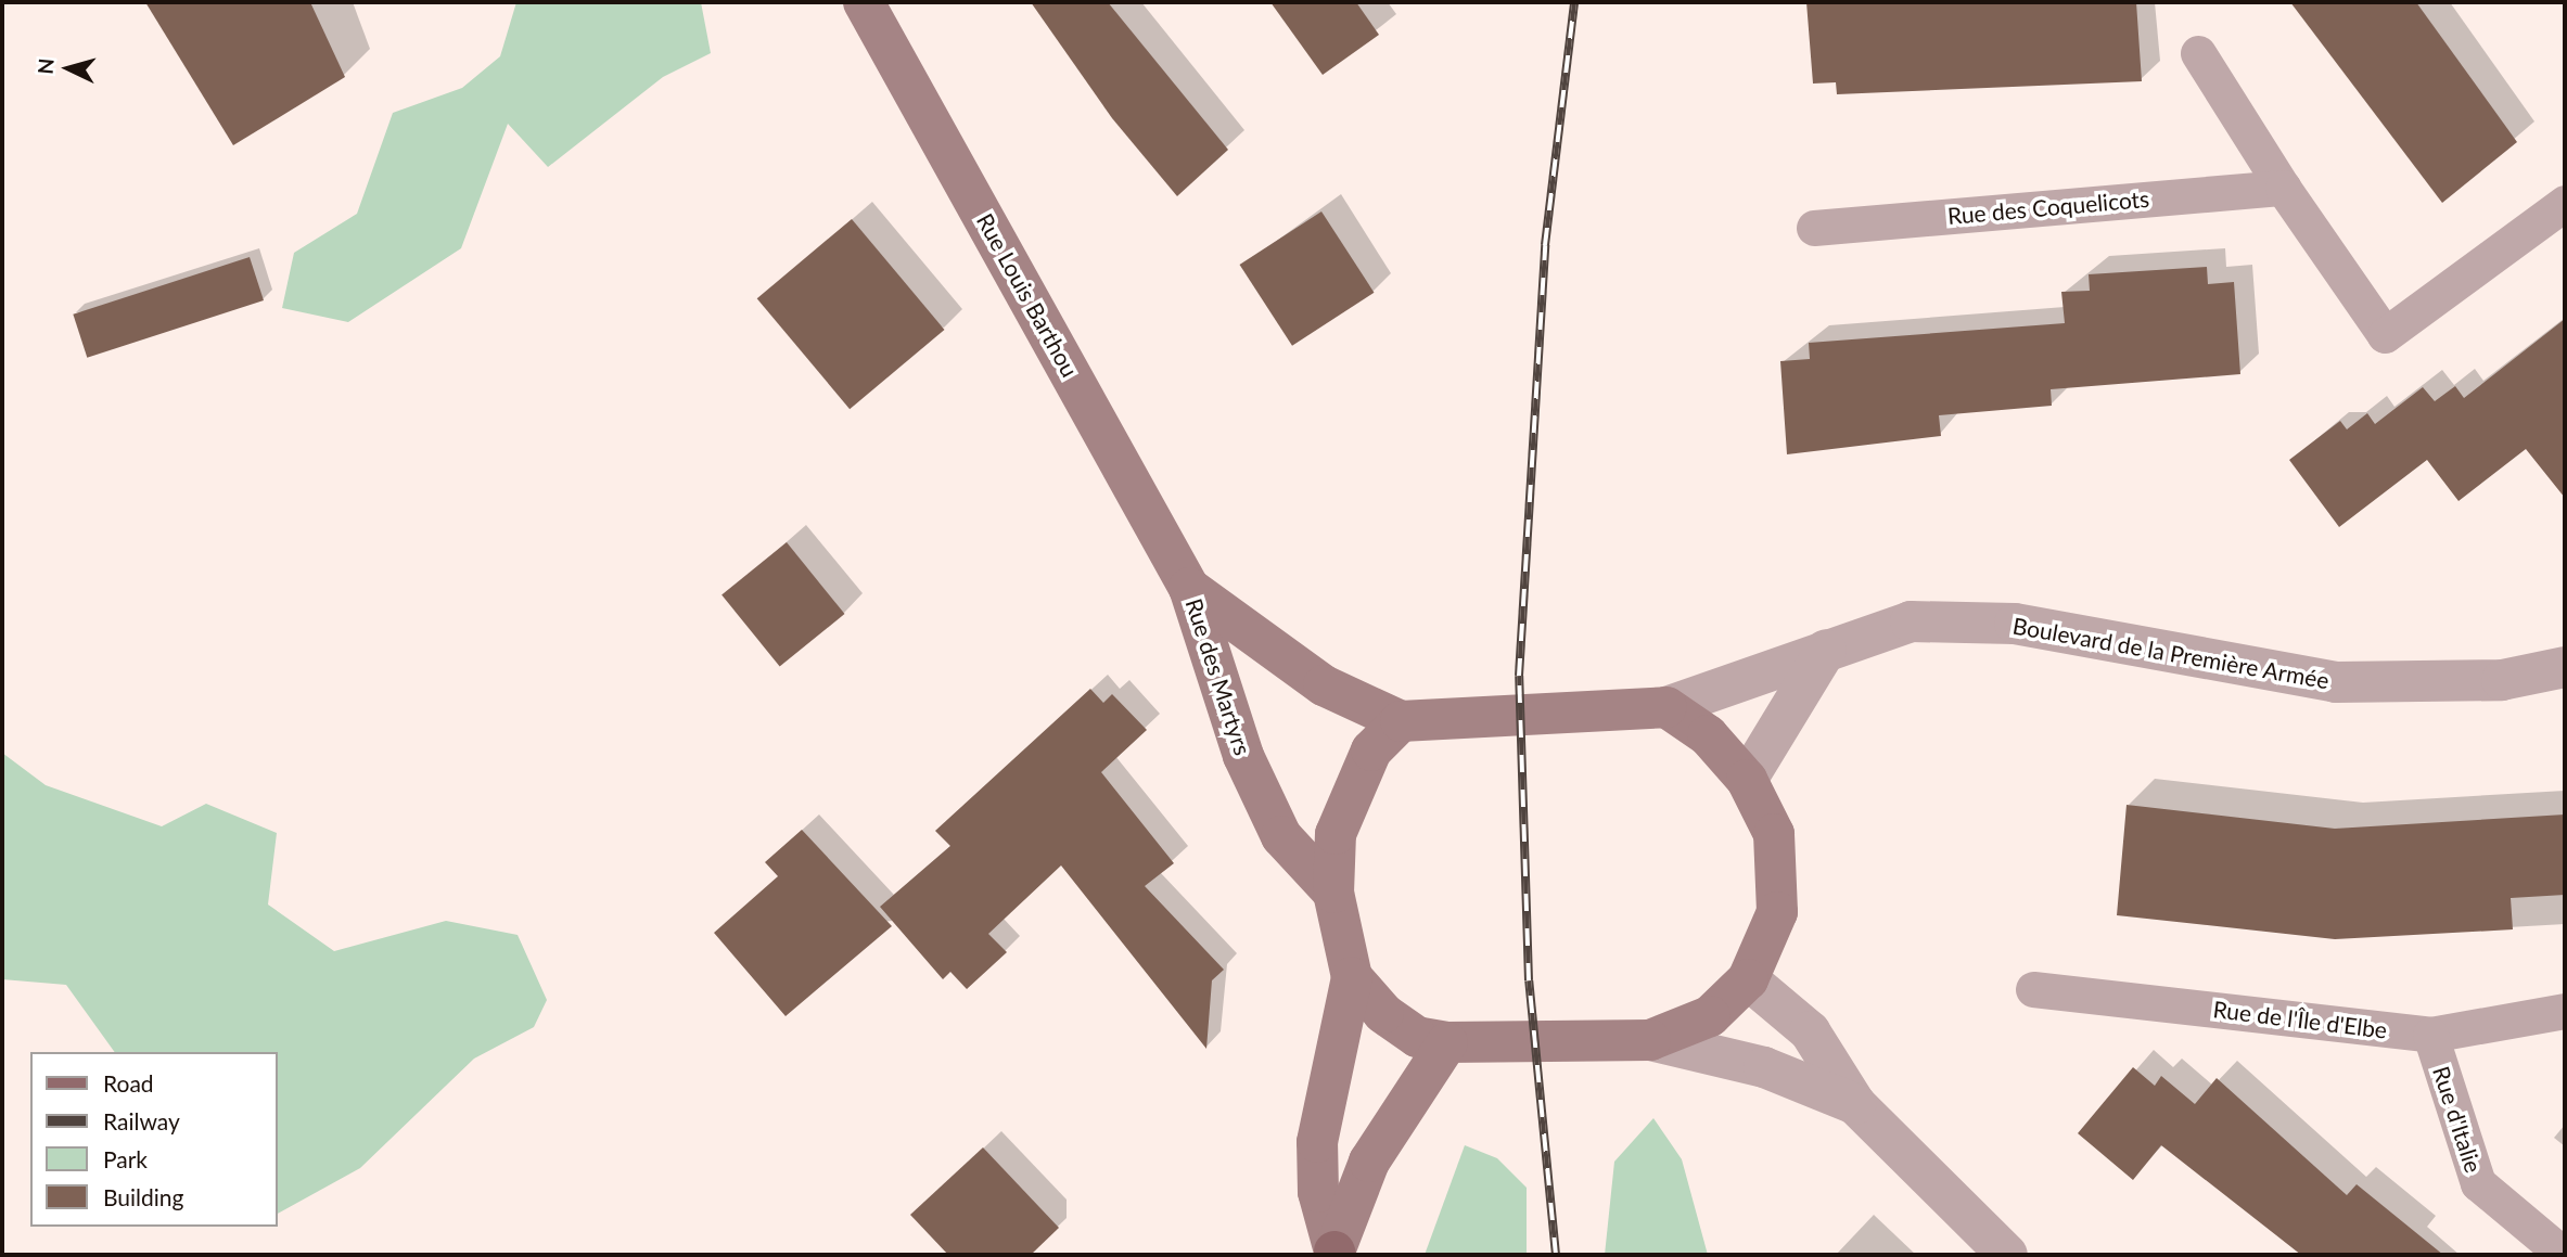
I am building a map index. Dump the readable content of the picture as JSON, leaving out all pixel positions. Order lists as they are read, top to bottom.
{
  "streets": {
    "main road": ["Rue Louis Barthou", "Rue des Martyrs"],
    "street": ["Boulevard de la Première Armée"],
    "lane": ["Rue des Coquelicots", "Rue de l'Île d'Elbe", "Rue d'Italie"]
  },
  "crossings": [
    ["Rue Louis Barthou", "Rue des Martyrs"],
    ["Rue de l'Île d'Elbe", "Rue d'Italie"]
  ],
  "legend": [
    "Road",
    "Railway",
    "Park",
    "Building"
  ],
  "north": "left"
}
